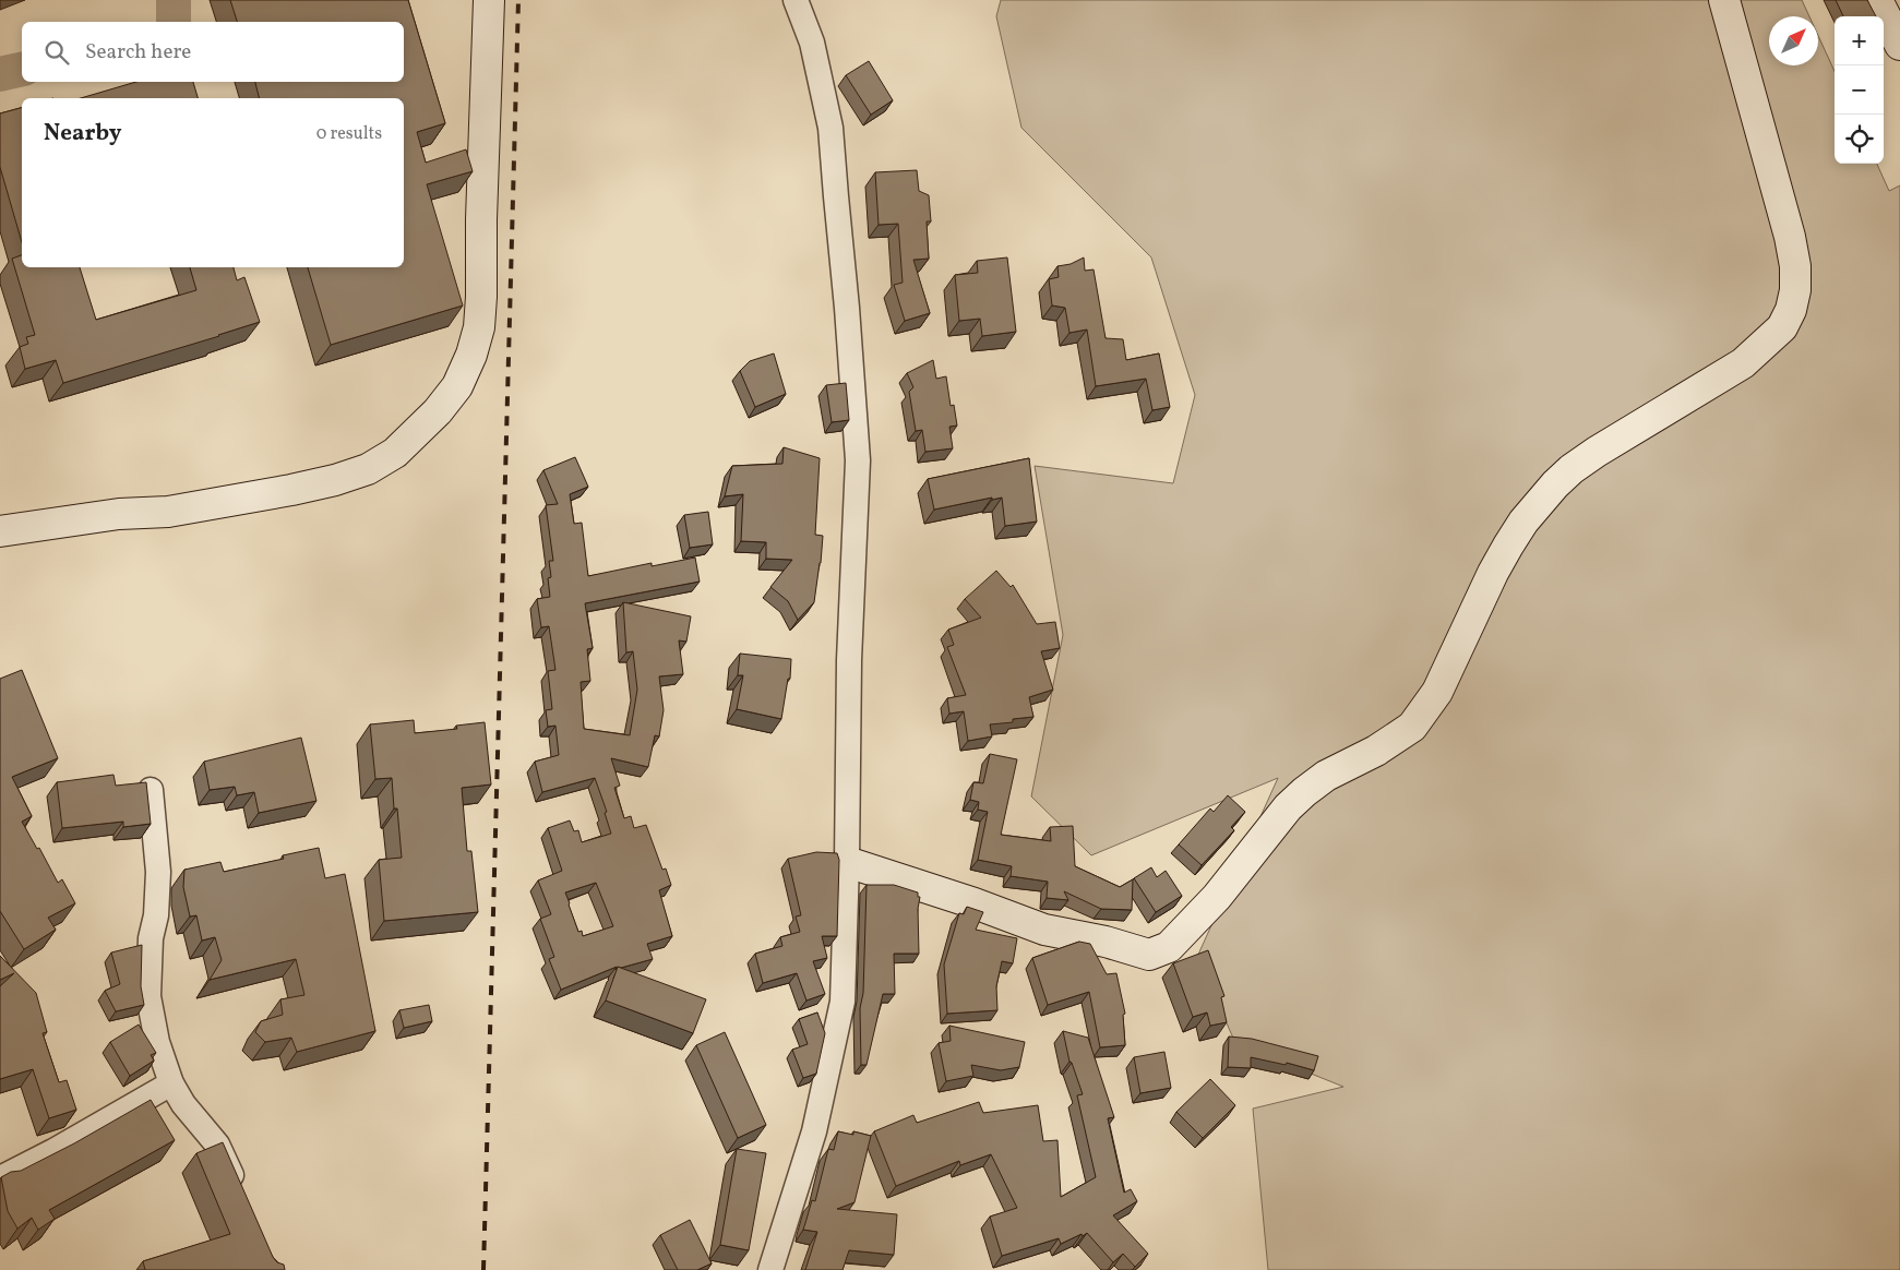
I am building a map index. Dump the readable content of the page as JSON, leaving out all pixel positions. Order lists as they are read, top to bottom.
{
  "north": "top right",
  "page": {
    "map_buttons": ["+", "−"],
    "search": "Search here",
    "heading": ["Nearby", "0 results"]
  }
}
